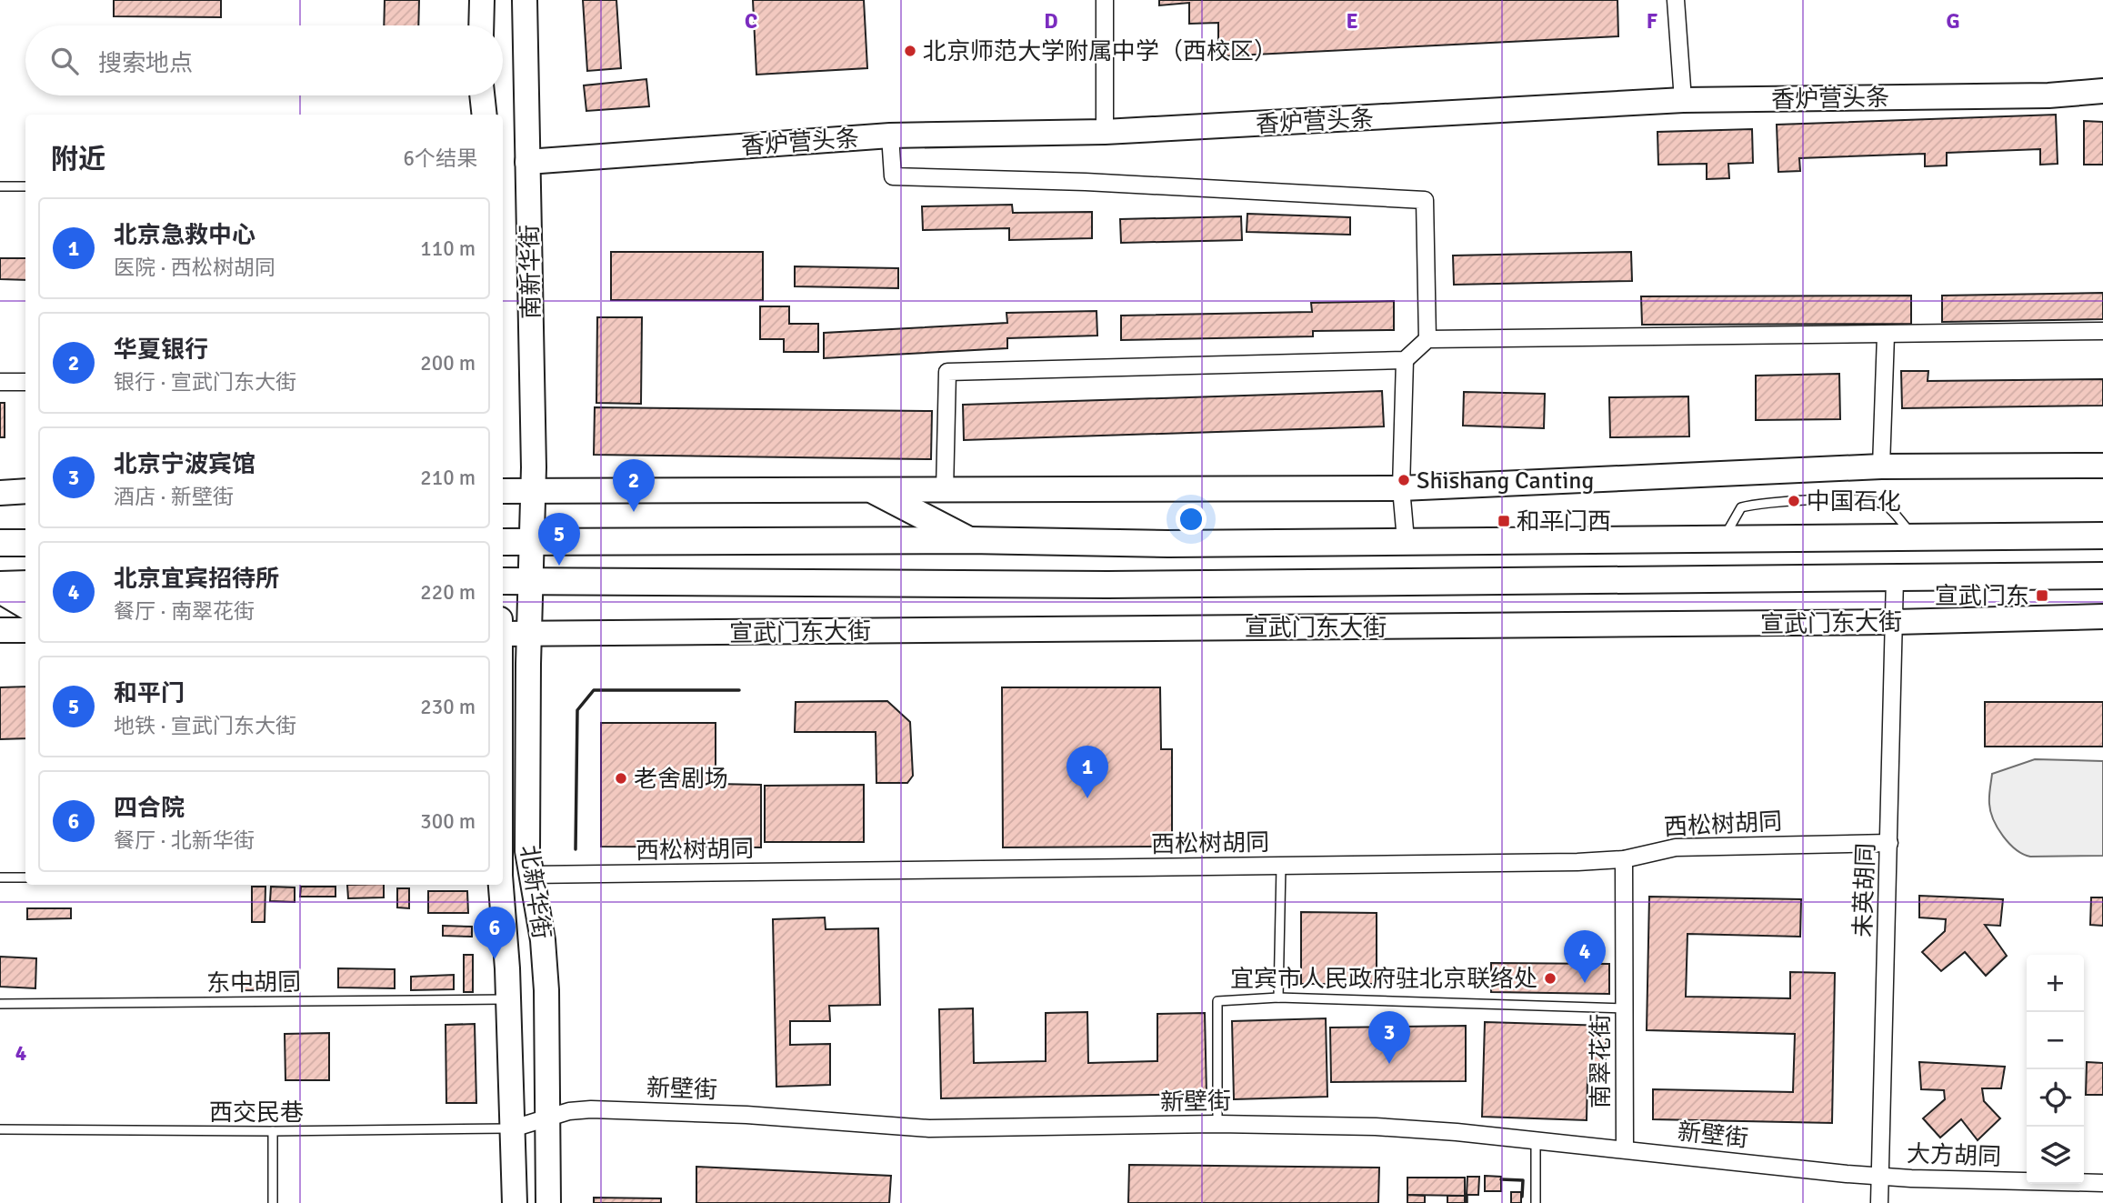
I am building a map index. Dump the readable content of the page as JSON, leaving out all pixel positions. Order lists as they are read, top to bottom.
{
  "streets": {
    "main road": ["宣武门东大街"],
    "street": [
      "香炉营头条",
      "南新华街",
      "西松树胡同",
      "未英胡同",
      "北新华街",
      "南翠花街",
      "新壁街",
      "大方胡同"
    ],
    "lane": ["东中胡同", "西交民巷"]
  },
  "crossings": [
    ["香炉营头条", "南新华街"],
    ["南新华街", "宣武门东大街"],
    ["南新华街", "北新华街"],
    ["宣武门东大街", "未英胡同"],
    ["宣武门东大街", "北新华街"],
    ["西松树胡同", "未英胡同"],
    ["西松树胡同", "北新华街"],
    ["西松树胡同", "南翠花街"],
    ["未英胡同", "新壁街"],
    ["未英胡同", "大方胡同"],
    ["北新华街", "东中胡同"],
    ["北新华街", "新壁街"],
    ["北新华街", "西交民巷"],
    ["南翠花街", "新壁街"],
    ["新壁街", "西交民巷"],
    ["新壁街", "大方胡同"]
  ],
  "places": {
    "other": [
      "北京师范大学附属中学（西校区）",
      "Shishang Canting",
      "中国石化",
      "老舍剧场",
      "宜宾市人民政府驻北京联络处"
    ],
    "transit": ["和平门西", "宣武门东"]
  },
  "page": {
    "search": "搜索地点",
    "heading": ["附近", "6个结果"],
    "list": [
      {
        "mark": "1",
        "name": "北京急救中心",
        "note": "医院 · 西松树胡同",
        "value": "110 m"
      },
      {
        "mark": "2",
        "name": "华夏银行",
        "note": "银行 · 宣武门东大街",
        "value": "200 m"
      },
      {
        "mark": "3",
        "name": "北京宁波宾馆",
        "note": "酒店 · 新壁街",
        "value": "210 m"
      },
      {
        "mark": "4",
        "name": "北京宜宾招待所",
        "note": "餐厅 · 南翠花街",
        "value": "220 m"
      },
      {
        "mark": "5",
        "name": "和平门",
        "note": "地铁 · 宣武门东大街",
        "value": "230 m"
      },
      {
        "mark": "6",
        "name": "四合院",
        "note": "餐厅 · 北新华街",
        "value": "300 m"
      }
    ],
    "pins": [
      "2",
      "5",
      "1",
      "6",
      "4",
      "3"
    ],
    "map_buttons": ["+", "−"]
  },
  "grid": {
    "columns": [
      "C",
      "D",
      "E",
      "F",
      "G"
    ],
    "rows": ["4"]
  }
}
